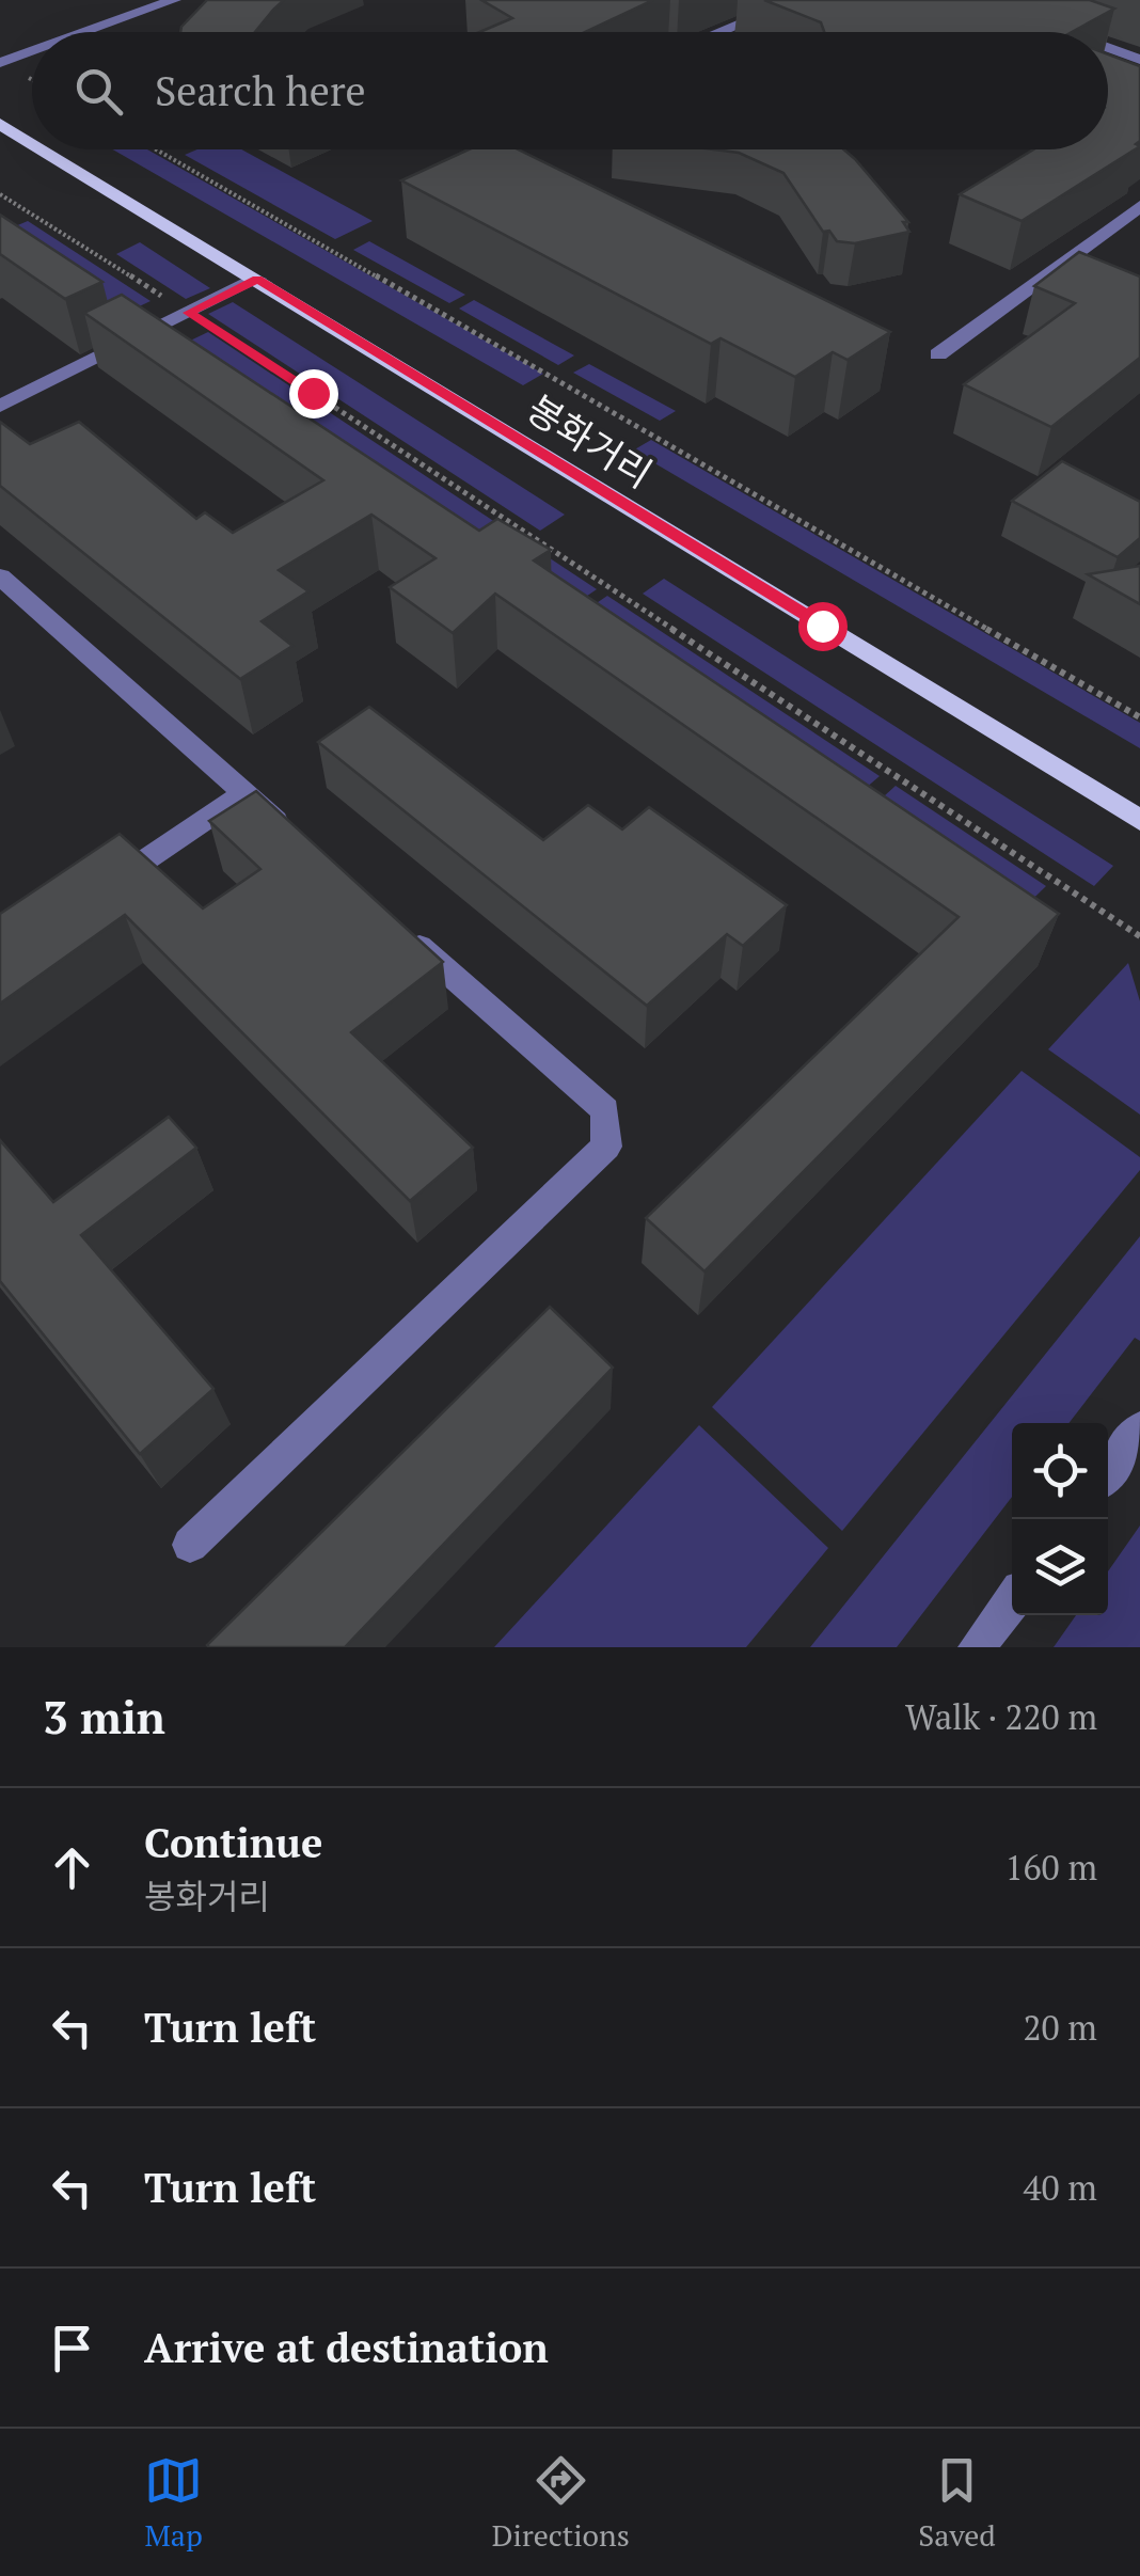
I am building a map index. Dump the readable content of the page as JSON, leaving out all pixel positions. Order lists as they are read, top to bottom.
{
  "streets": {
    "main road": ["봉화거리"]
  },
  "page": {
    "search": "Search here",
    "heading": ["3 min", "Walk · 220 m"],
    "list": [
      ["Continue", "봉화거리", "160 m"],
      ["Turn left", "20 m"],
      ["Turn left", "40 m"],
      "Arrive at destination"
    ],
    "nav": ["Map", "Directions", "Saved"]
  }
}
